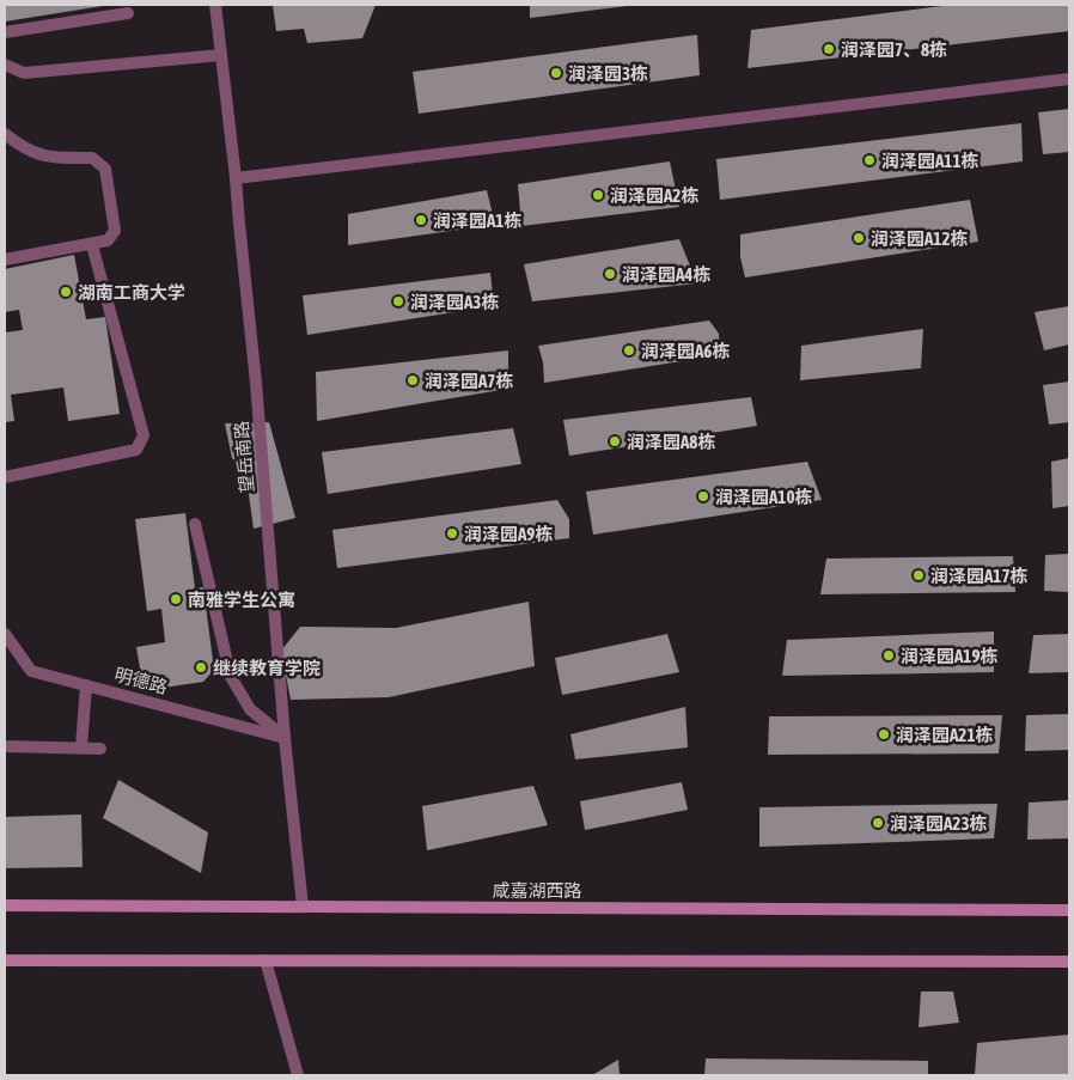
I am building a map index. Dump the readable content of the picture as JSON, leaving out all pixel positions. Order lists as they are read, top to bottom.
{
  "streets": {
    "main road": ["咸嘉湖西路"],
    "street": ["望岳南路", "明德路"]
  },
  "crossings": [
    ["望岳南路", "明德路"],
    ["望岳南路", "咸嘉湖西路"]
  ],
  "places": [
    "润泽园7、8栋",
    "润泽园3栋",
    "润泽园A11栋",
    "润泽园A2栋",
    "润泽园A1栋",
    "润泽园A12栋",
    "润泽园A4栋",
    "湖南工商大学",
    "润泽园A3栋",
    "润泽园A6栋",
    "润泽园A7栋",
    "润泽园A8栋",
    "润泽园A10栋",
    "润泽园A9栋",
    "润泽园A17栋",
    "南雅学生公寓",
    "润泽园A19栋",
    "继续教育学院",
    "润泽园A21栋",
    "润泽园A23栋"
  ]
}
